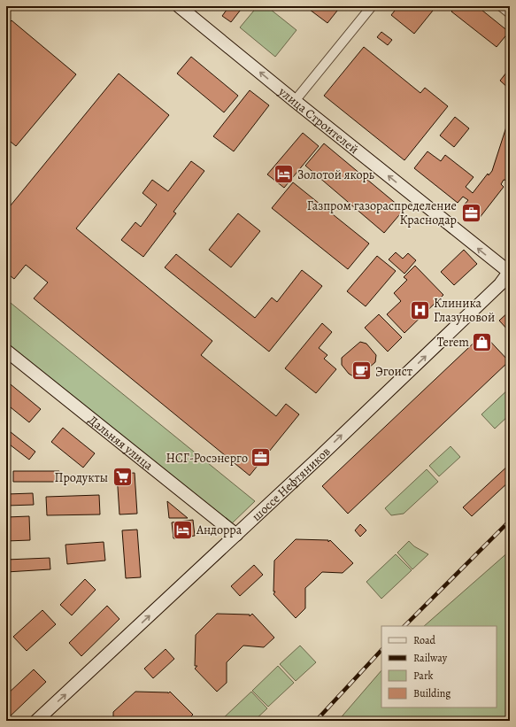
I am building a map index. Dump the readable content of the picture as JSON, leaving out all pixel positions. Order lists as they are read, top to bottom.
{
  "streets": {
    "street": ["улица Строителей", "Дальняя улица", "шоссе Нефтяников"]
  },
  "crossings": [
    ["улица Строителей", "шоссе Нефтяников"],
    ["Дальняя улица", "шоссе Нефтяников"]
  ],
  "one_way": ["улица Строителей", "шоссе Нефтяников"],
  "places": {
    "hotel": ["Золотой якорь", "Андорра"],
    "office": ["Газпром газораспределение Краснодар", "НСГ-Росэнерго"],
    "hospital": ["Клиника Глазуновой"],
    "shop": ["Terem"],
    "cafe": ["Эгоист"],
    "supermarket": ["Продукты"]
  },
  "legend": [
    "Road",
    "Railway",
    "Park",
    "Building"
  ]
}
